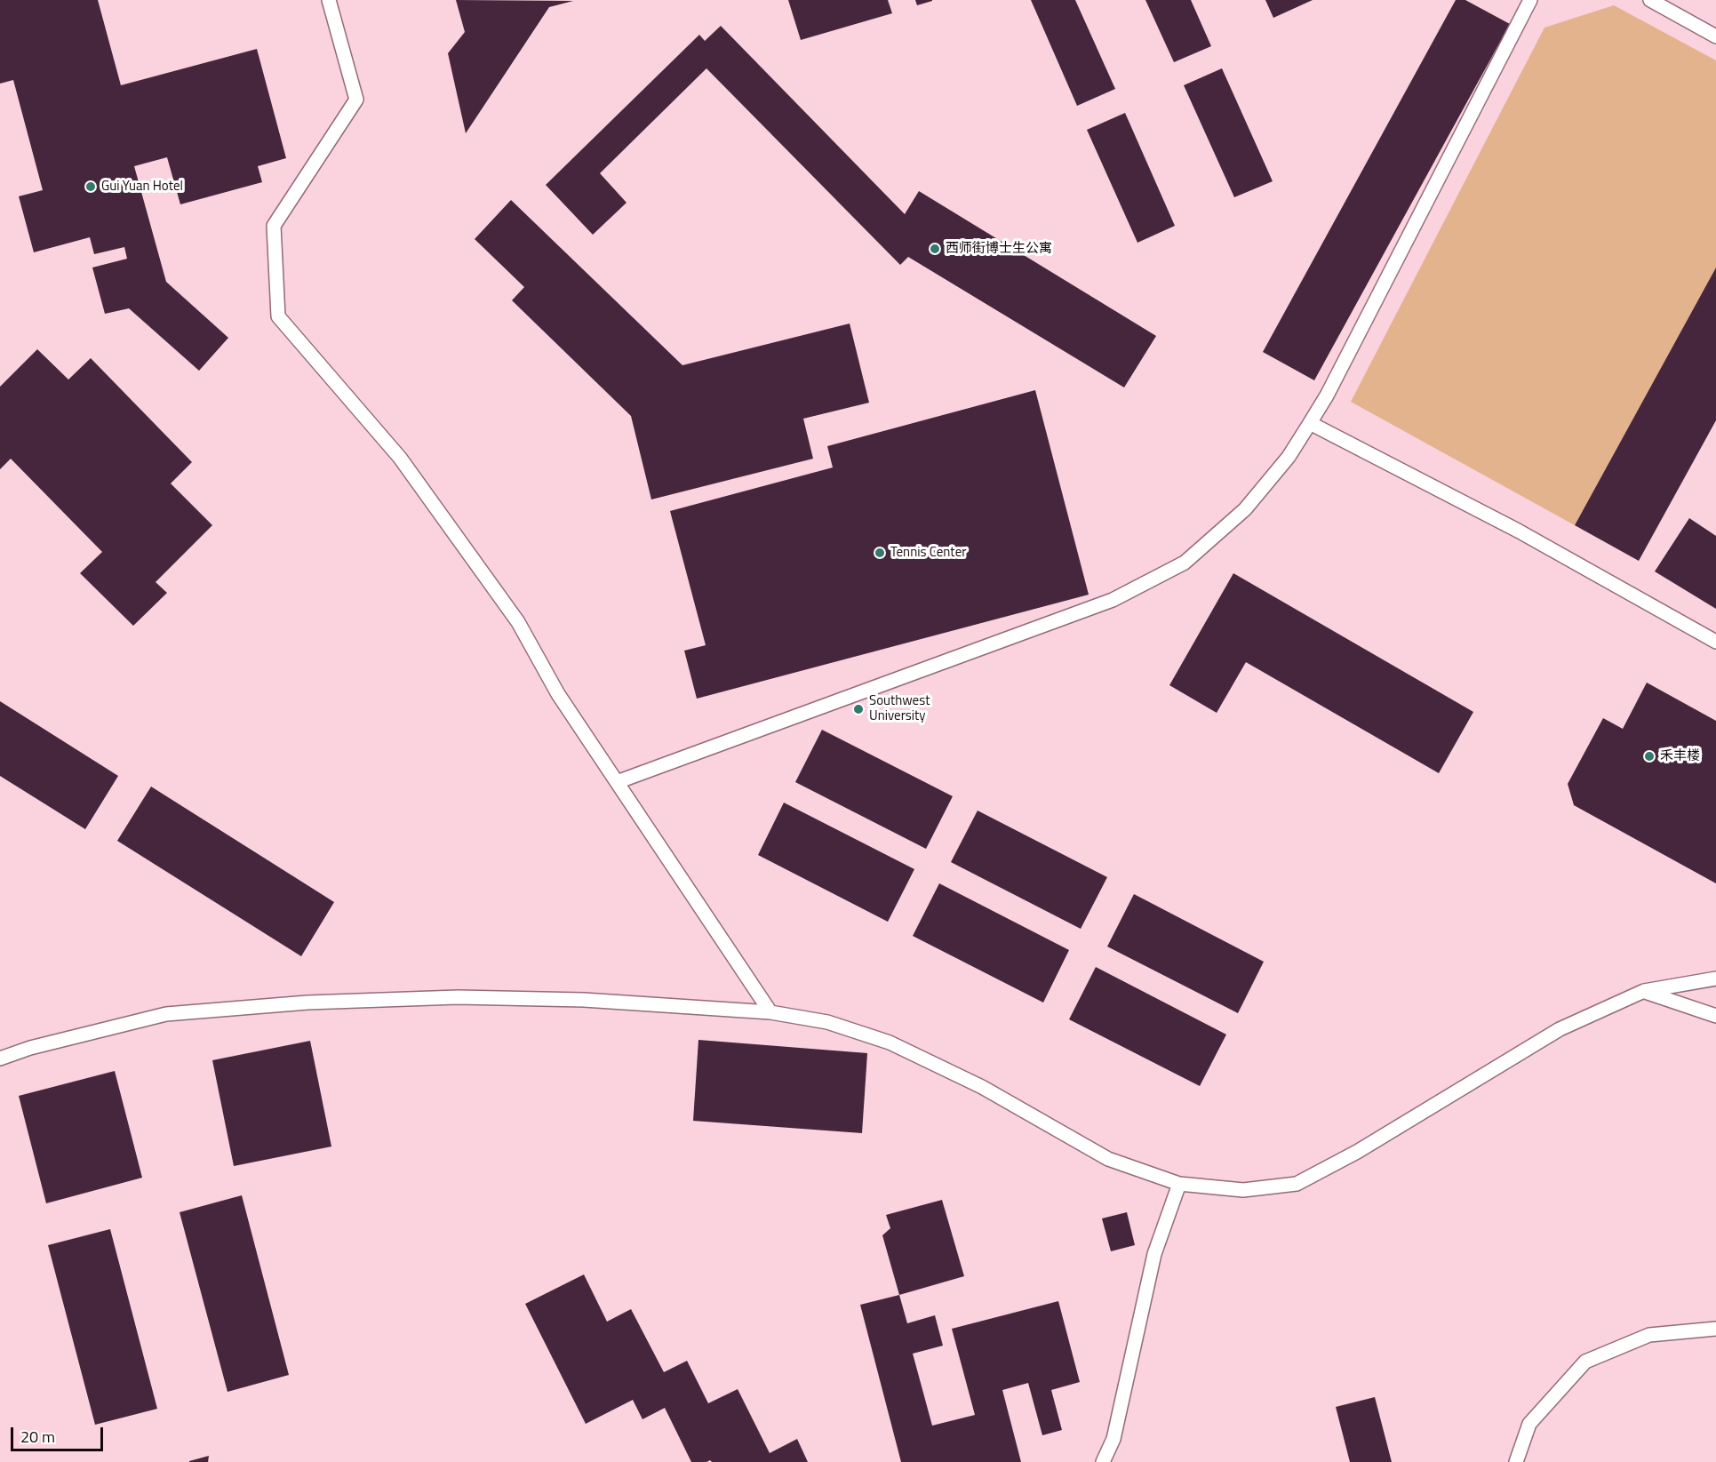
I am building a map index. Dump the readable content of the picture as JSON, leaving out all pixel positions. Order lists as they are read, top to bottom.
{
  "places": [
    "Gui Yuan Hotel",
    "西师街博士生公寓",
    "Tennis Center",
    "Southwest University",
    "禾丰楼"
  ],
  "scale_bar": "20 m"
}
